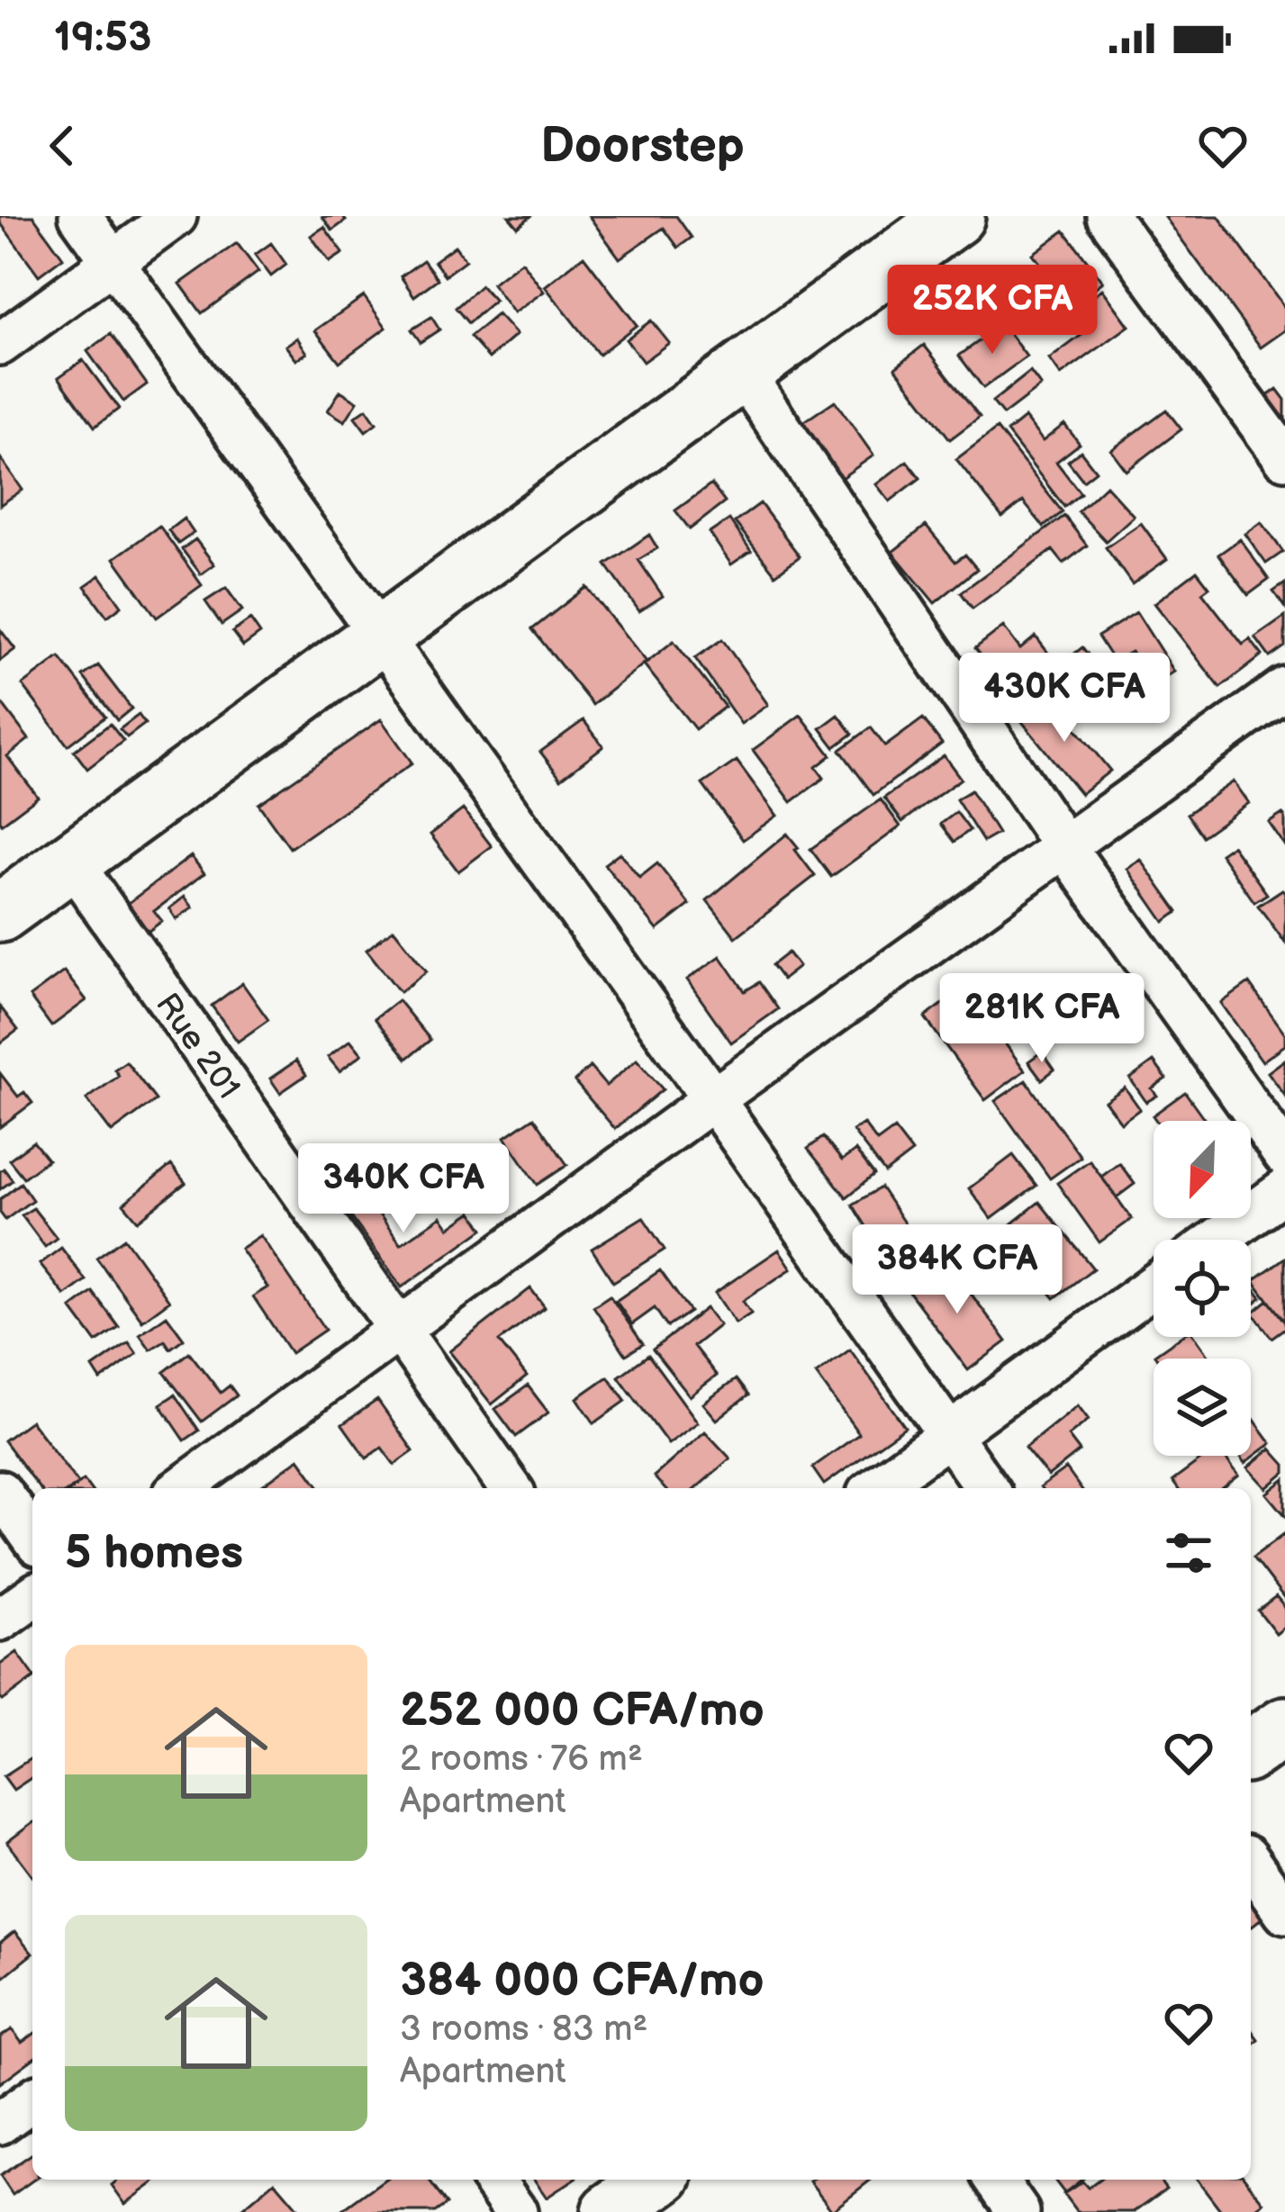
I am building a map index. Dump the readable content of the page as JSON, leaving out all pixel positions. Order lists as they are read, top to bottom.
{
  "streets": {
    "street": ["Rue 201"]
  },
  "north": "bottom left",
  "page": {
    "status": "19:53",
    "header": "Doorstep",
    "price": [
      "252K CFA",
      "430K CFA",
      "281K CFA",
      "340K CFA",
      "384K CFA"
    ],
    "heading": "5 homes",
    "list": [
      {
        "name": "252 000 CFA/mo",
        "note": "2 rooms · 76 m² · Apartment"
      },
      {
        "name": "384 000 CFA/mo",
        "note": "3 rooms · 83 m² · Apartment"
      }
    ]
  }
}
